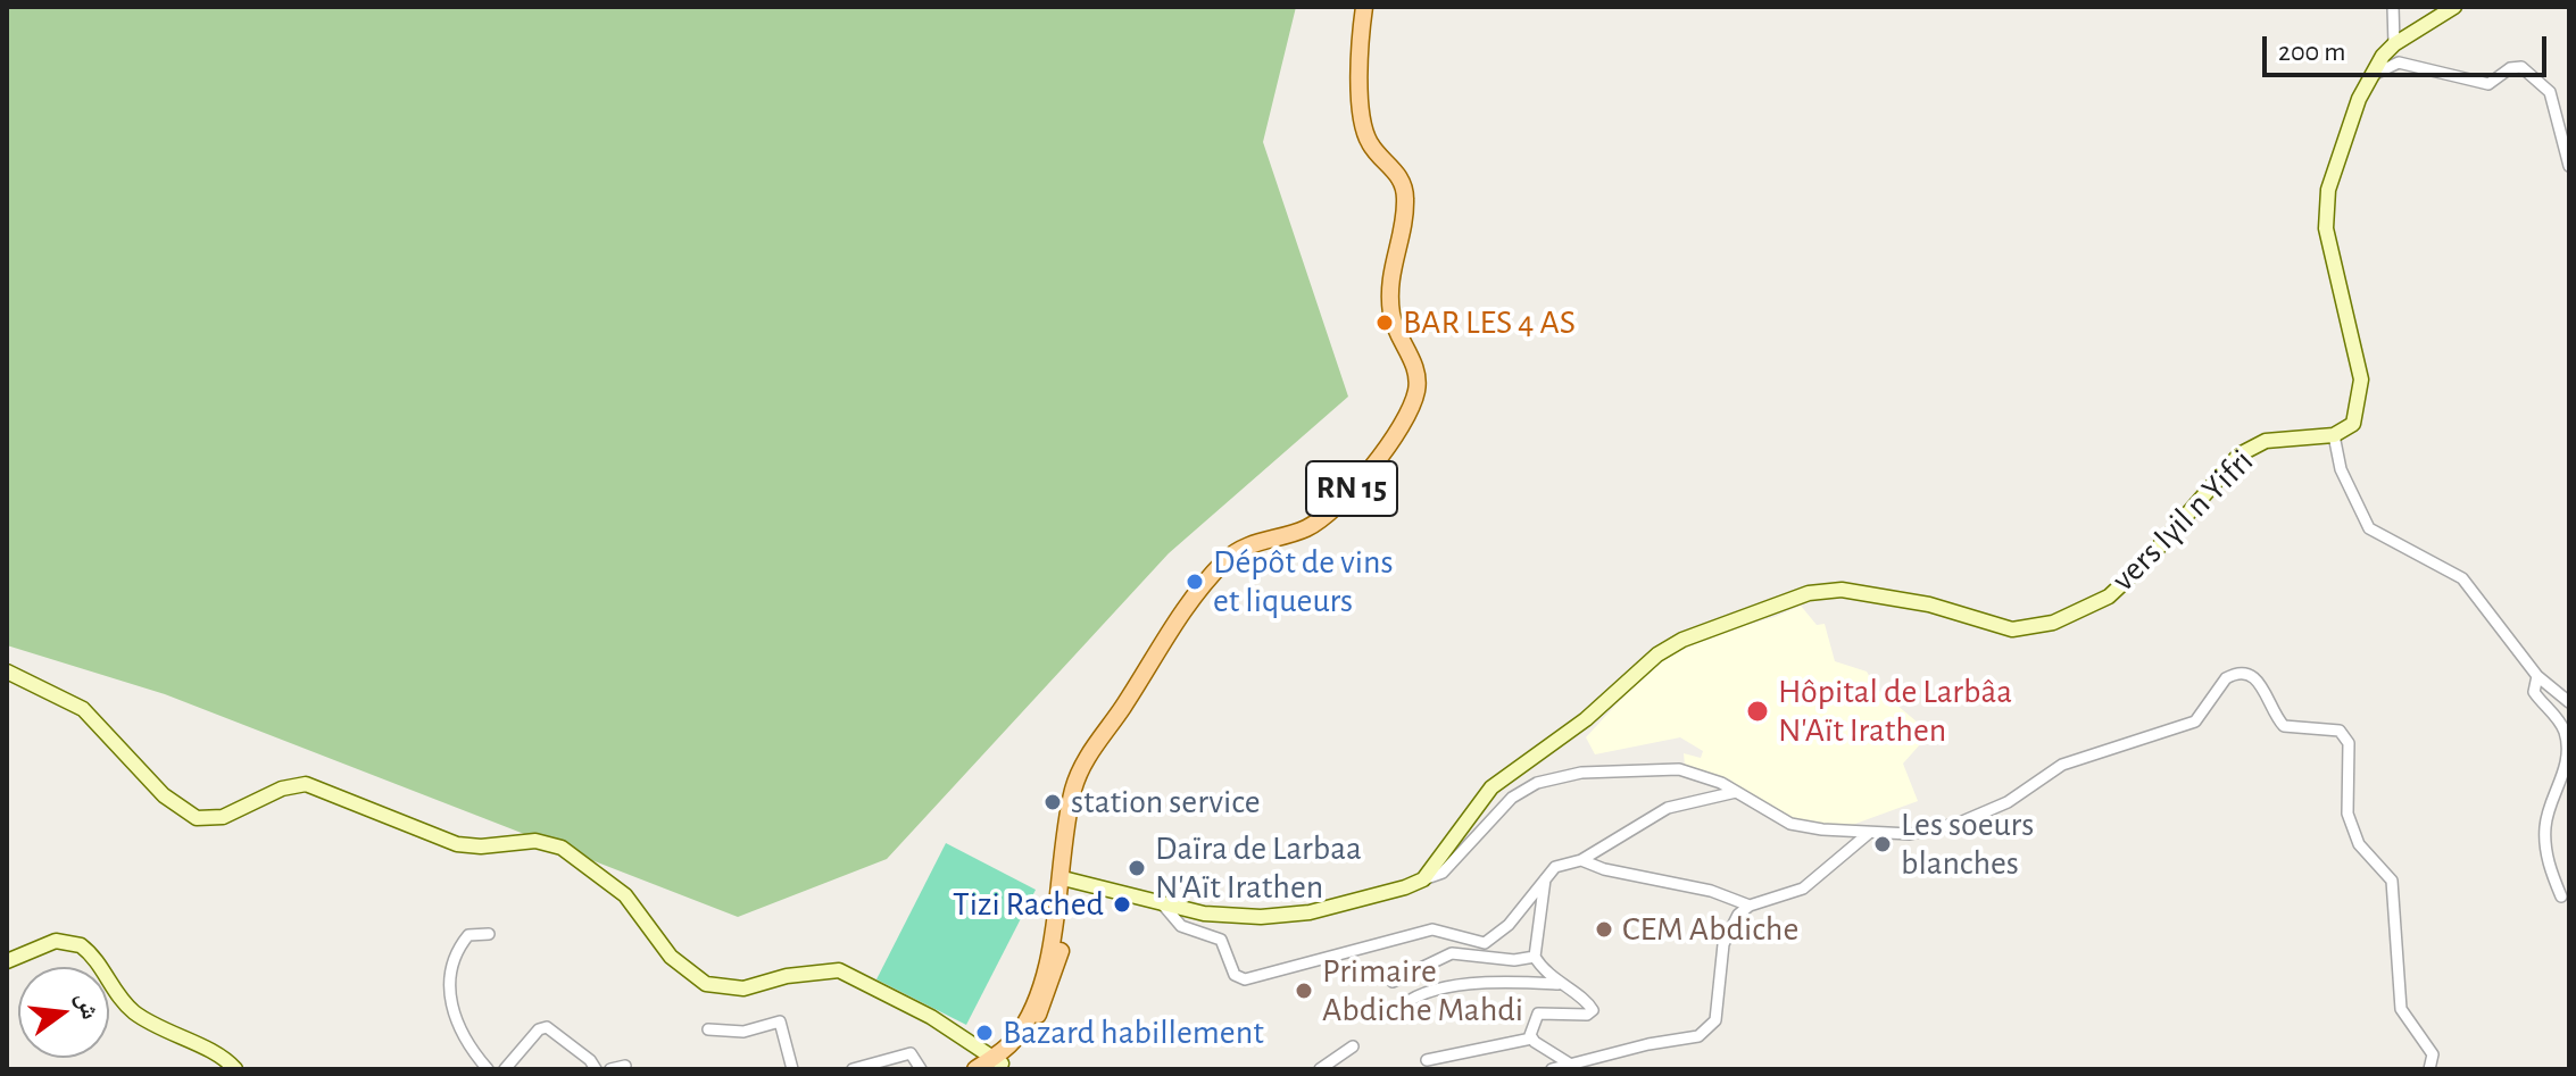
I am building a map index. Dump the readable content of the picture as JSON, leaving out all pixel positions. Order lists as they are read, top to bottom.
{
  "streets": {
    "main road": ["RN 15", "vers Iγil n Yifri"]
  },
  "places": [
    "BAR LES 4 AS",
    "Dépôt de vins et liqueurs",
    "Hôpital de Larbâa N'Aït Irathen",
    "station service",
    "Les soeurs blanches",
    "Daïra de Larbaa N'Aït Irathen",
    "Tizi Rached",
    "CEM Abdiche",
    "Primaire Abdiche Mahdi",
    "Bazard habillement"
  ],
  "scale_bar": "200 m",
  "north": "right"
}
